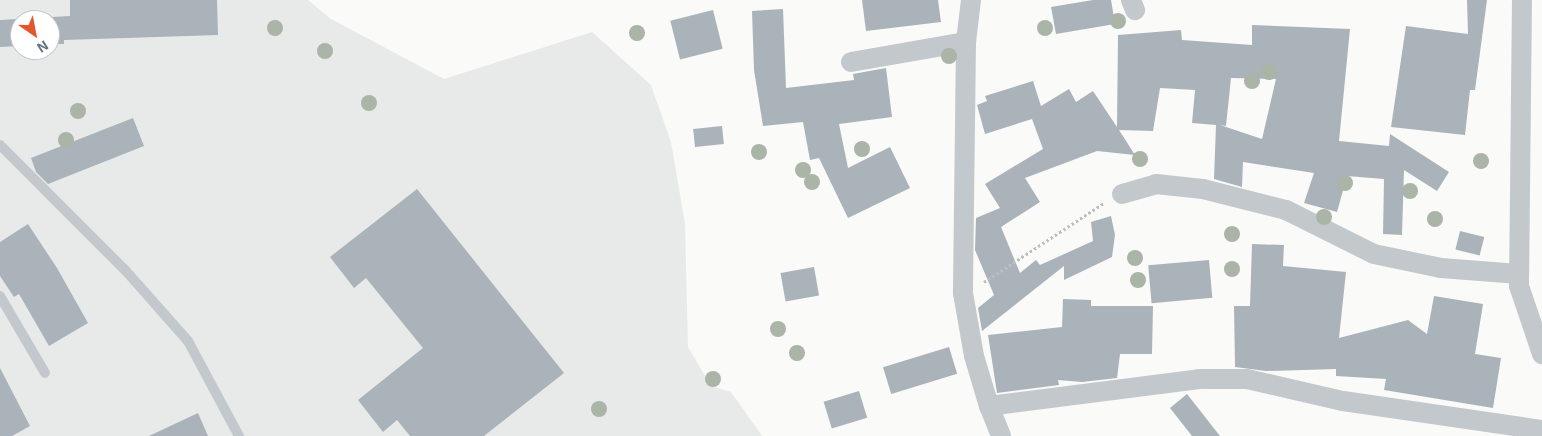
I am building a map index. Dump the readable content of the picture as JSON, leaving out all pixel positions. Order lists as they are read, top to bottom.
{
  "north": "bottom right"
}
